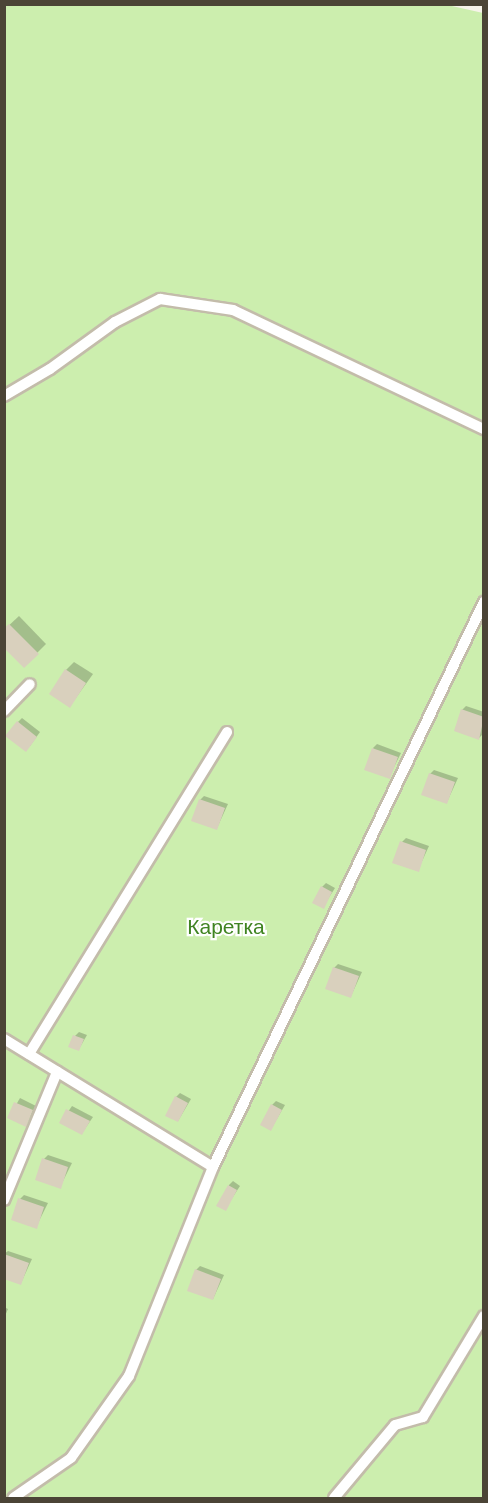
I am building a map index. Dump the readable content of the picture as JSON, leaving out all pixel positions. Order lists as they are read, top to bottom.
{
  "parks": ["Каретка"]
}
